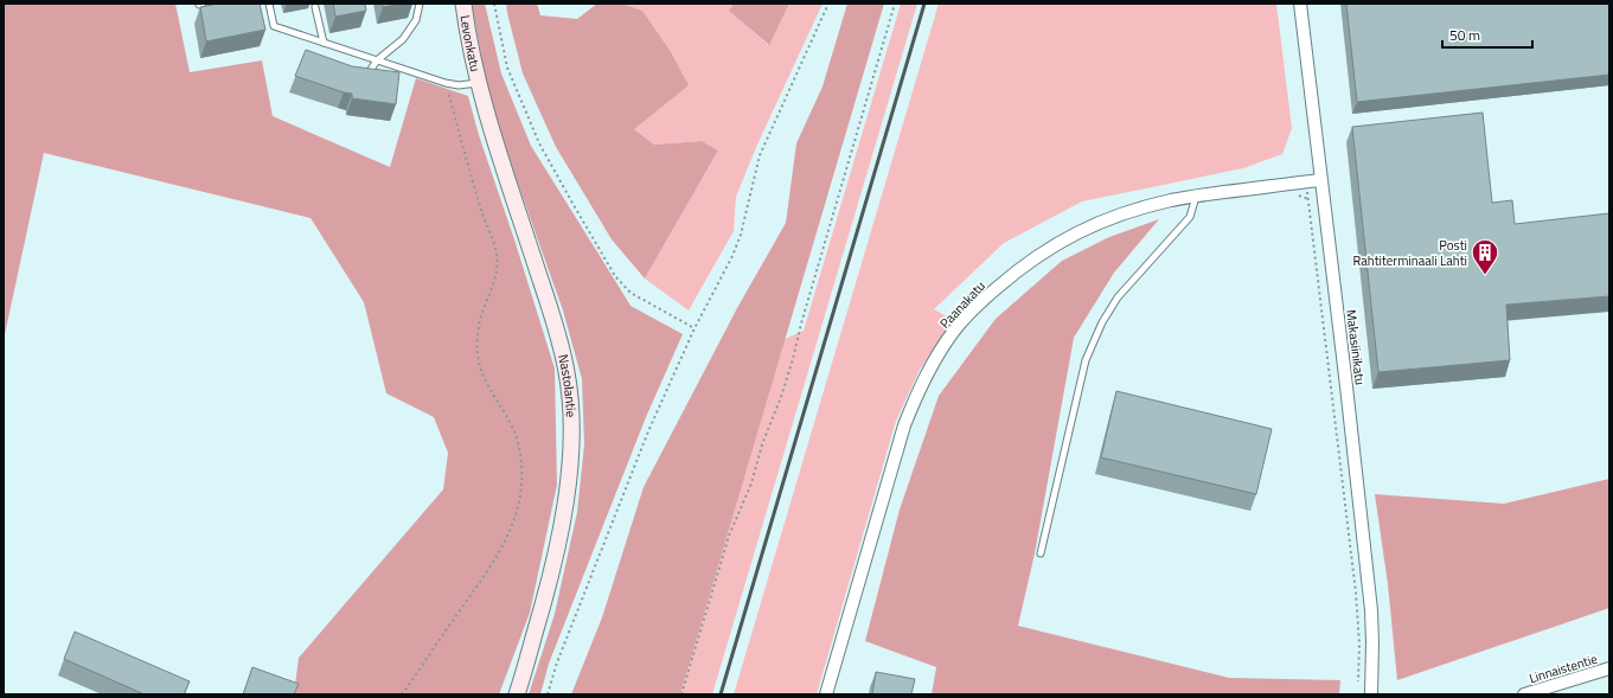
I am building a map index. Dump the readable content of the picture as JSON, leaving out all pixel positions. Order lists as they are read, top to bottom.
{
  "streets": {
    "main road": ["Levonkatu", "Nastolantie"],
    "street": ["Paanakatu", "Makasiinikatu", "Linnaistentie"]
  },
  "crossings": [
    ["Levonkatu", "Nastolantie"],
    ["Paanakatu", "Makasiinikatu"]
  ],
  "places": {
    "building": ["Posti Rahtiterminaali Lahti"]
  },
  "scale_bar": "50 m"
}
